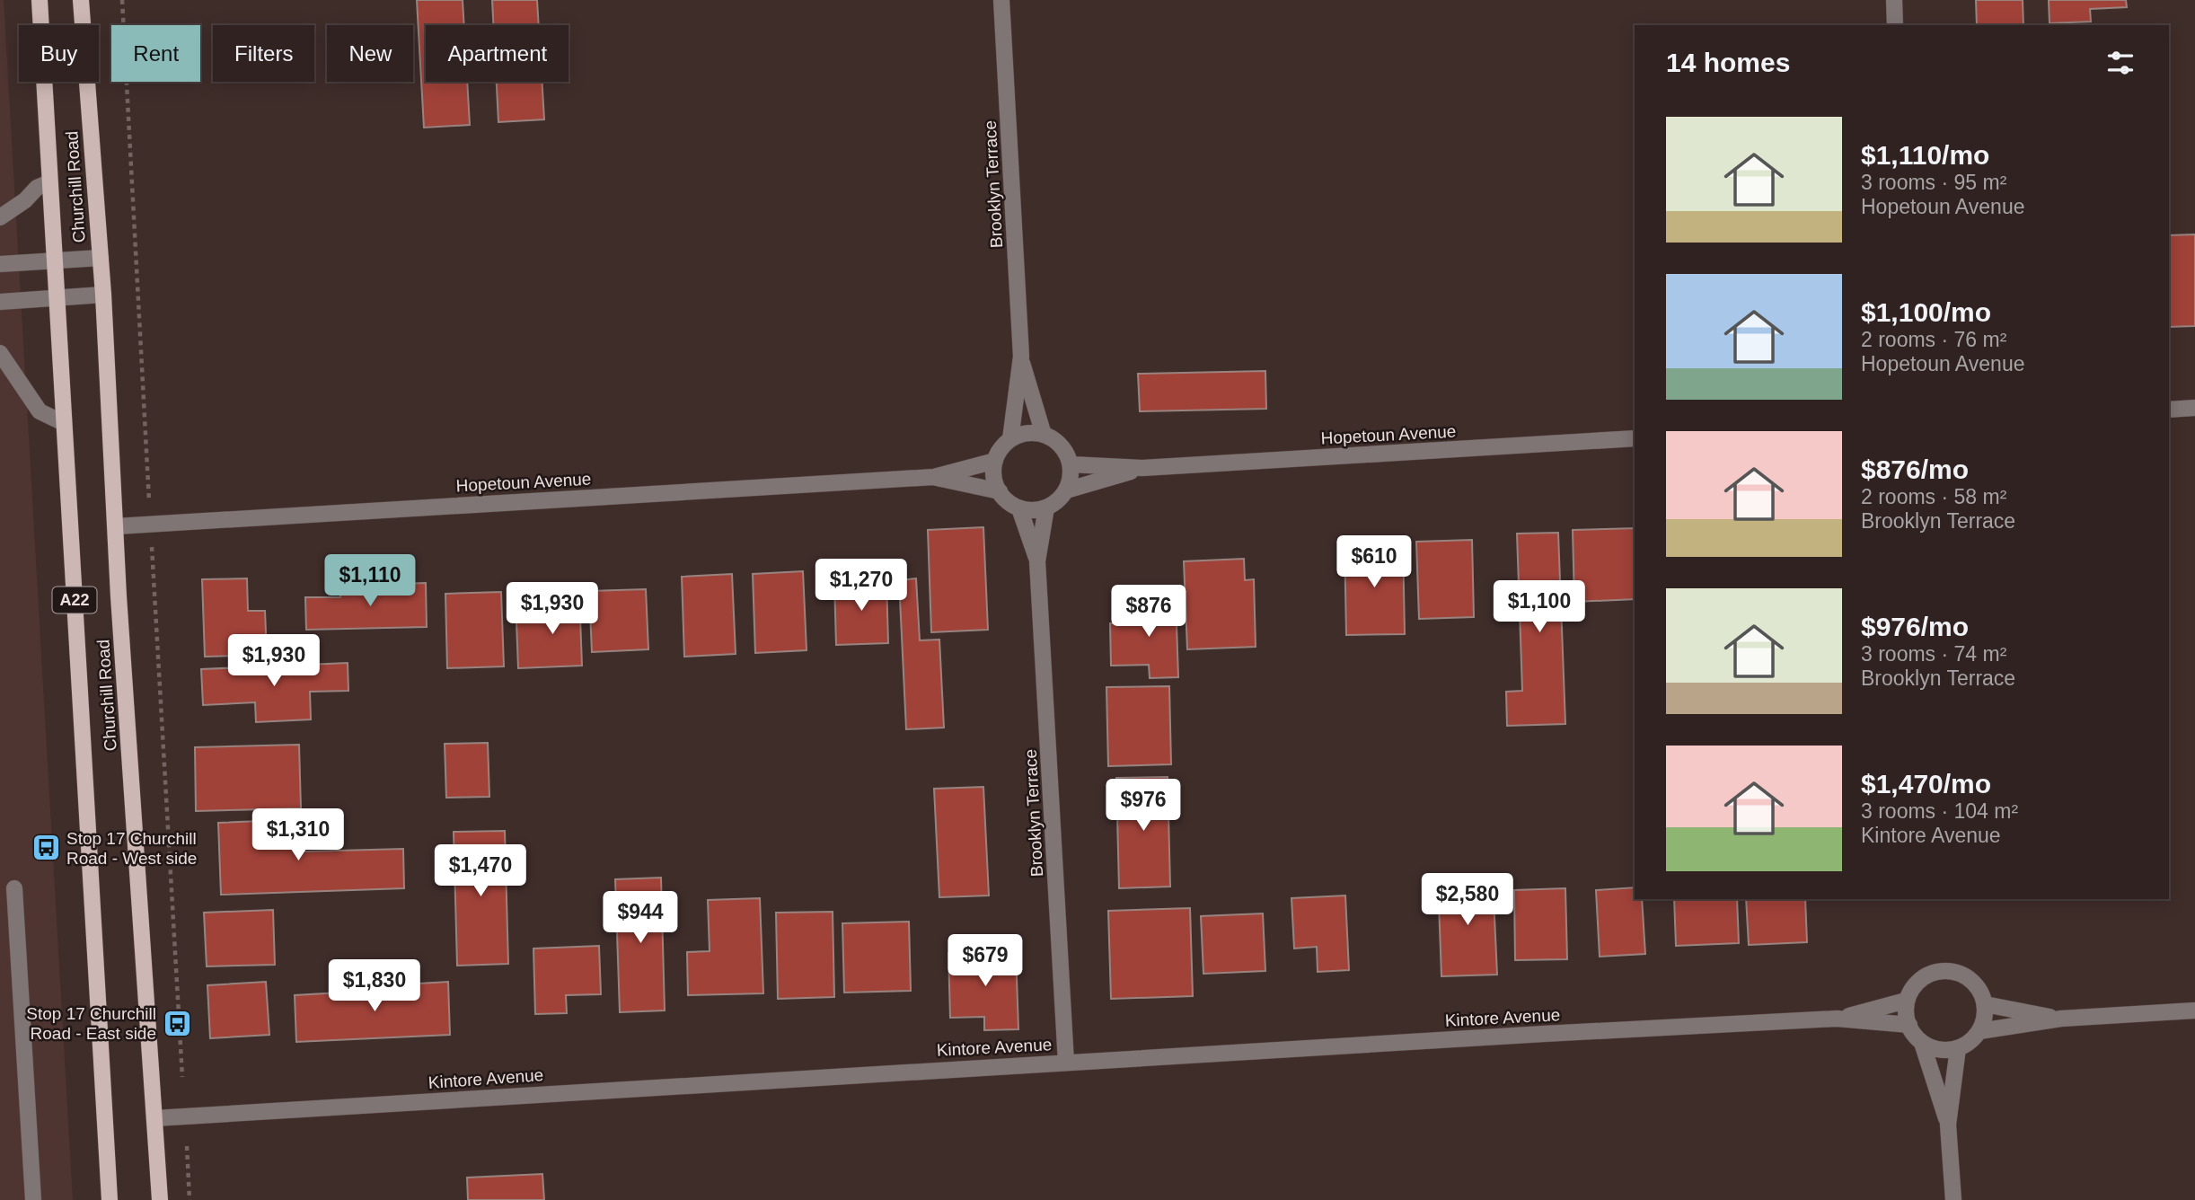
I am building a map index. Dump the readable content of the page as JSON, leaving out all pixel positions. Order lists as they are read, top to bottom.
{
  "streets": {
    "main road": ["Churchill Road", "A22"],
    "street": ["Brooklyn Terrace", "Hopetoun Avenue", "Kintore Avenue"]
  },
  "crossings": [
    ["Brooklyn Terrace", "Hopetoun Avenue"],
    ["Brooklyn Terrace", "Kintore Avenue"],
    ["Churchill Road", "Hopetoun Avenue"],
    ["Churchill Road", "Kintore Avenue"]
  ],
  "places": {
    "bus stop": ["Stop 17 Churchill Road - West side", "Stop 17 Churchill Road - East side"]
  },
  "page": {
    "chip": [
      "Buy",
      "Rent",
      "Filters",
      "New",
      "Apartment"
    ],
    "heading": "14 homes",
    "list": [
      {
        "name": "$1,110/mo",
        "note": "3 rooms · 95 m² · Hopetoun Avenue"
      },
      {
        "name": "$1,100/mo",
        "note": "2 rooms · 76 m² · Hopetoun Avenue"
      },
      {
        "name": "$876/mo",
        "note": "2 rooms · 58 m² · Brooklyn Terrace"
      },
      {
        "name": "$976/mo",
        "note": "3 rooms · 74 m² · Brooklyn Terrace"
      },
      {
        "name": "$1,470/mo",
        "note": "3 rooms · 104 m² · Kintore Avenue"
      }
    ],
    "price": [
      "$610",
      "$1,110",
      "$1,270",
      "$1,100",
      "$1,930",
      "$876",
      "$1,930",
      "$976",
      "$1,310",
      "$1,470",
      "$2,580",
      "$944",
      "$679",
      "$1,830"
    ]
  }
}
